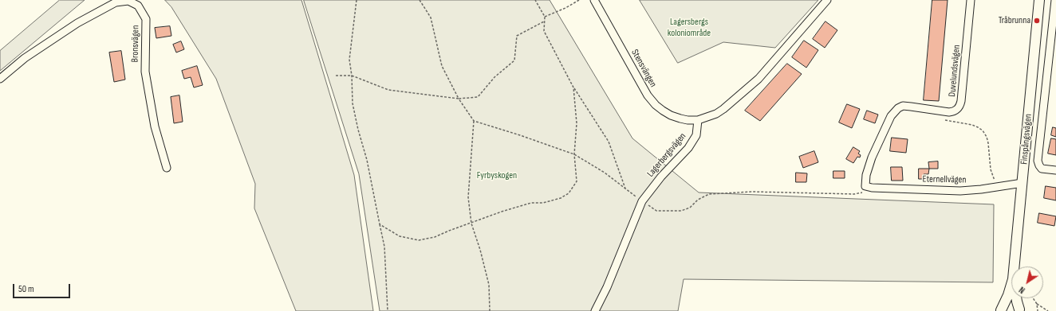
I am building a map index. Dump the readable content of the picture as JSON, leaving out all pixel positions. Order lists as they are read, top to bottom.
{
  "streets": {
    "main road": ["Finspångsvägen"],
    "street": [
      "Bronsvägen",
      "Stensvängen",
      "Duvelundsvägen",
      "Lagerbergsvägen",
      "Eternellvägen"
    ]
  },
  "crossings": [
    ["Stensvängen", "Lagerbergsvägen"],
    ["Duvelundsvägen", "Eternellvägen"],
    ["Finspångsvägen", "Eternellvägen"]
  ],
  "parks": ["Lagersbergs koloniområde", "Fyrbyskogen"],
  "places": ["Tråbrunna"],
  "scale_bar": "50 m",
  "north": "bottom left"
}
